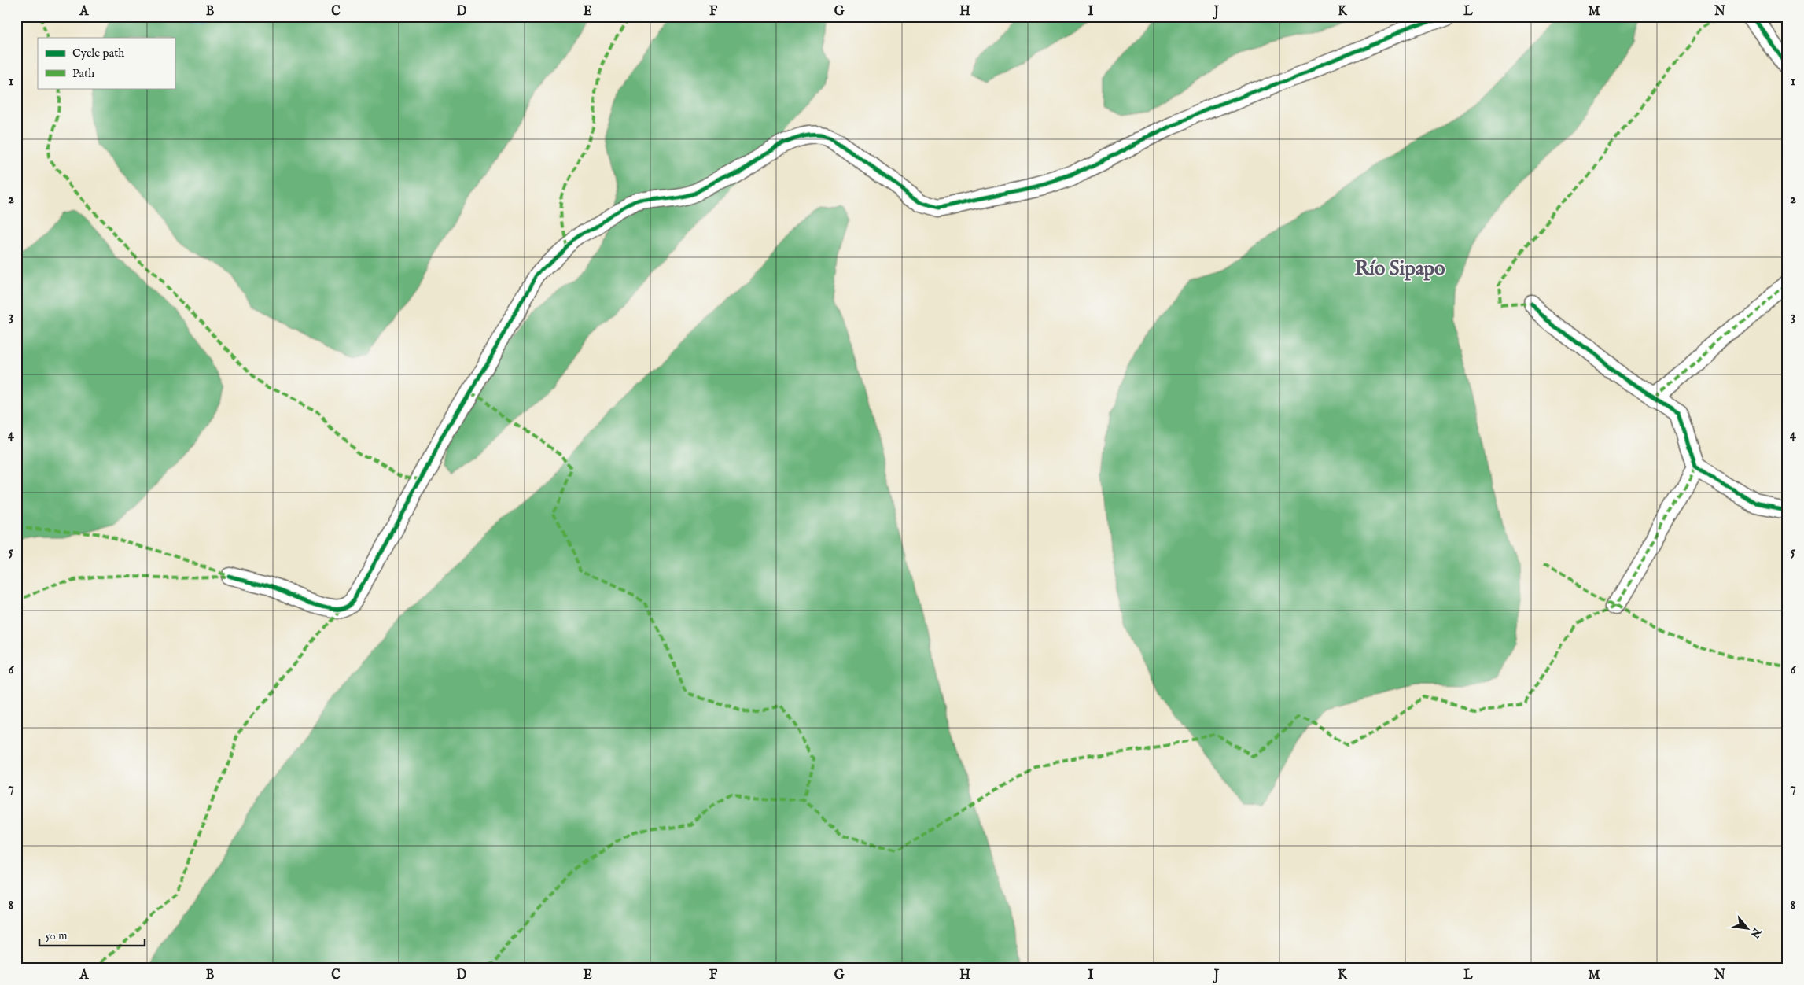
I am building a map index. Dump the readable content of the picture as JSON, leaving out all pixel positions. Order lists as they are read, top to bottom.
{
  "districts": ["Río Sipapo"],
  "legend": ["Cycle path", "Path"],
  "scale_bar": "50 m",
  "north": "bottom right",
  "grid": {
    "columns": [
      "A",
      "B",
      "C",
      "D",
      "E",
      "F",
      "G",
      "H",
      "I",
      "J",
      "K",
      "L",
      "M",
      "N"
    ],
    "rows": [
      "1",
      "2",
      "3",
      "4",
      "5",
      "6",
      "7",
      "8"
    ]
  }
}
